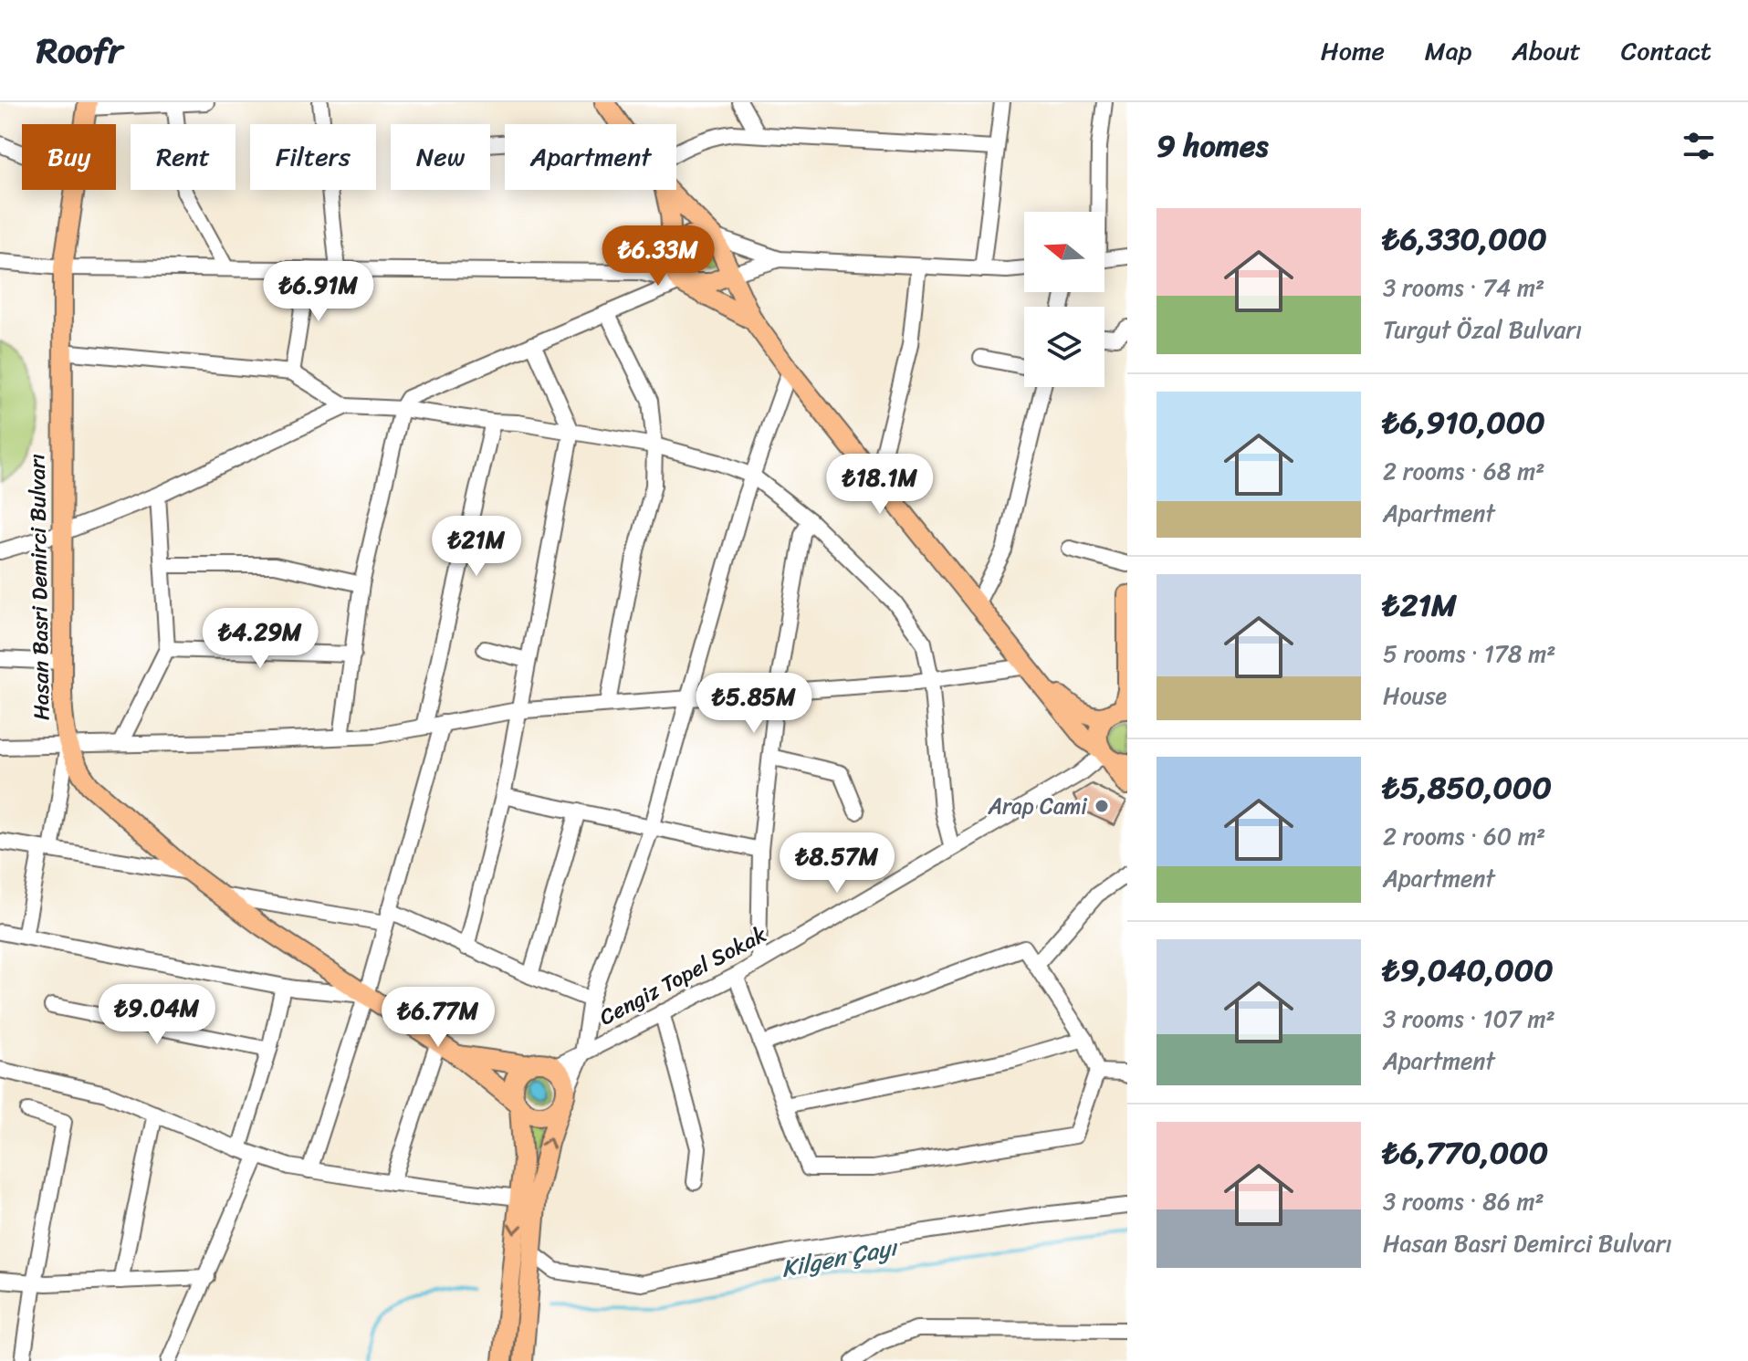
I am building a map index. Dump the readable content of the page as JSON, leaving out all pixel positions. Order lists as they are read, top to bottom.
{
  "streets": {
    "main road": ["Hasan Basri Demirci Bulvarı"],
    "street": ["Cengiz Topel Sokak"]
  },
  "crossings": [
    ["Hasan Basri Demirci Bulvarı", "Cengiz Topel Sokak"]
  ],
  "water": ["Kilgen Çayı"],
  "places": ["Arap Cami"],
  "north": "left",
  "page": {
    "header": "Roofr",
    "nav": [
      "Home",
      "Map",
      "About",
      "Contact"
    ],
    "heading": "9 homes",
    "chip": [
      "Buy",
      "Rent",
      "Filters",
      "New",
      "Apartment"
    ],
    "list": [
      {
        "name": "₺6,330,000",
        "note": "3 rooms · 74 m² · Turgut Özal Bulvarı"
      },
      {
        "name": "₺6,910,000",
        "note": "2 rooms · 68 m² · Apartment"
      },
      {
        "name": "₺21M",
        "note": "5 rooms · 178 m² · House"
      },
      {
        "name": "₺5,850,000",
        "note": "2 rooms · 60 m² · Apartment"
      },
      {
        "name": "₺9,040,000",
        "note": "3 rooms · 107 m² · Apartment"
      },
      {
        "name": "₺6,770,000",
        "note": "3 rooms · 86 m² · Hasan Basri Demirci Bulvarı"
      }
    ],
    "price": [
      "₺6.33M",
      "₺6.91M",
      "₺18.1M",
      "₺21M",
      "₺4.29M",
      "₺5.85M",
      "₺8.57M",
      "₺9.04M",
      "₺6.77M"
    ]
  }
}
